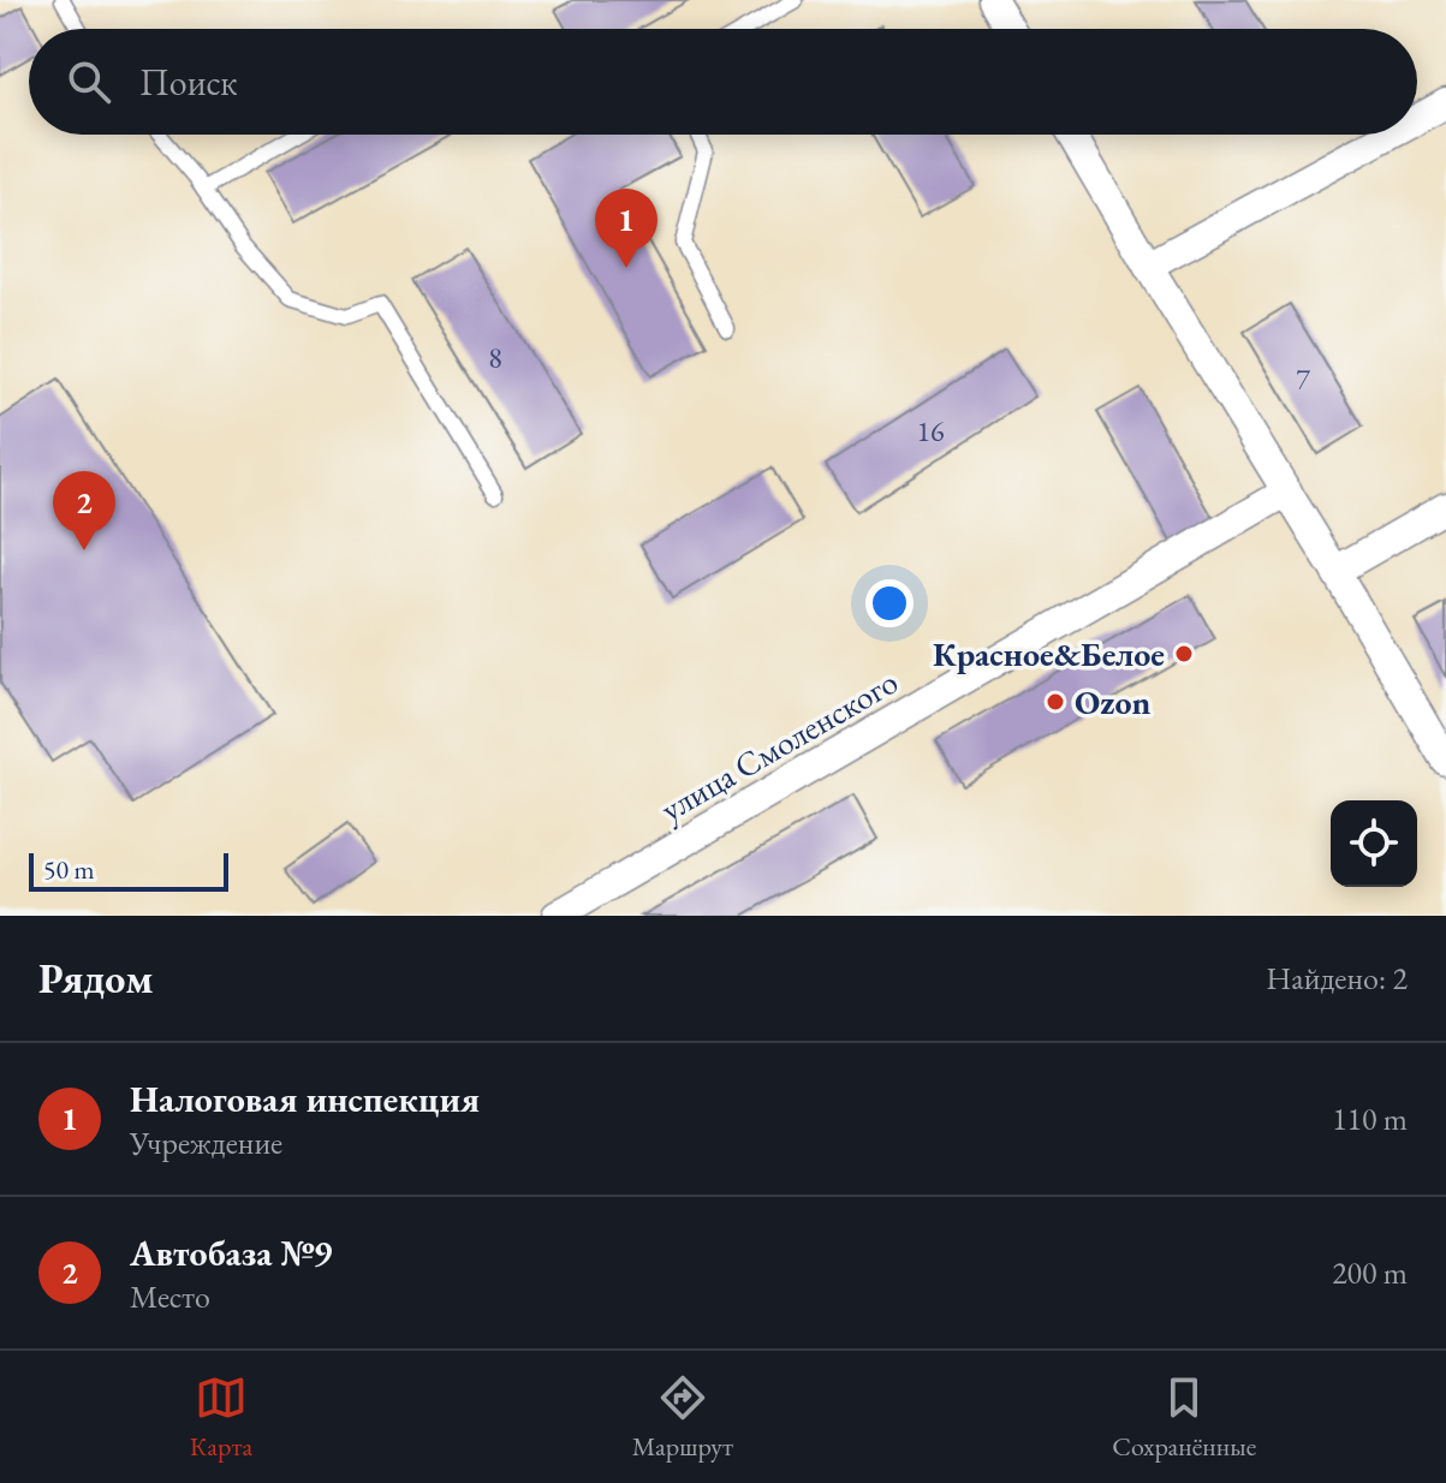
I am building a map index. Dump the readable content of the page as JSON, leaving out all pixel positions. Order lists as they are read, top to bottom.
{
  "streets": {
    "street": ["улица Смоленского"]
  },
  "places": ["Красное&Белое", "Ozon"],
  "house_numbers": ["8", "7", "16"],
  "scale_bar": "50 m",
  "page": {
    "search": "Поиск",
    "pins": ["1", "2"],
    "scale": "50 m",
    "heading": ["Рядом", "Найдено: 2"],
    "list": [
      {
        "mark": "1",
        "name": "Налоговая инспекция",
        "note": "Учреждение",
        "value": "110 m"
      },
      {
        "mark": "2",
        "name": "Автобаза №9",
        "note": "Место",
        "value": "200 m"
      }
    ],
    "nav": ["Карта", "Маршрут", "Сохранённые"]
  }
}
